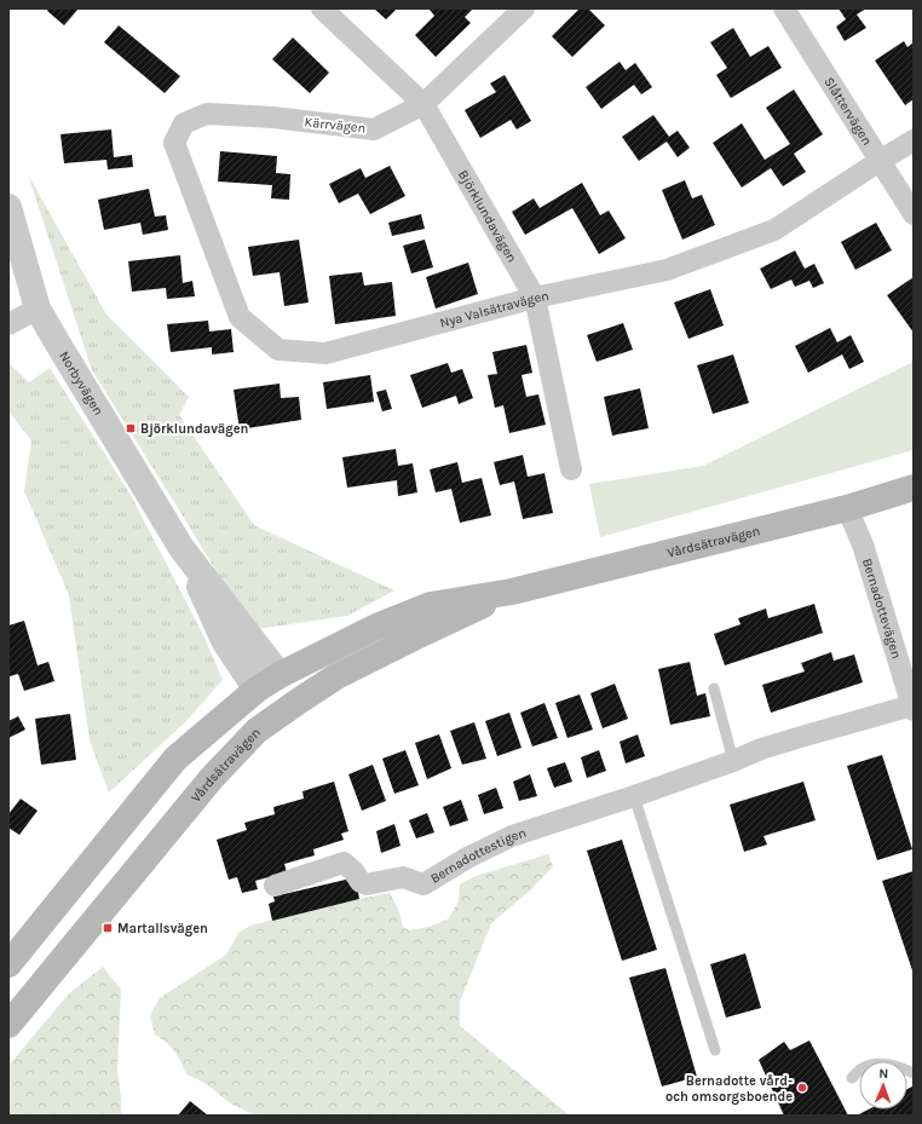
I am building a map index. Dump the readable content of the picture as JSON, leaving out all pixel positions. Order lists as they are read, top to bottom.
{
  "streets": {
    "main road": ["Vårdsätravägen"],
    "street": [
      "Slåttervägen",
      "Kärrvägen",
      "Björklundavägen",
      "Nya Valsätravägen",
      "Norbyvägen",
      "Bernadottevägen",
      "Bernadottestigen"
    ]
  },
  "crossings": [
    ["Slåttervägen", "Nya Valsätravägen"],
    ["Kärrvägen", "Björklundavägen"],
    ["Kärrvägen", "Nya Valsätravägen"],
    ["Björklundavägen", "Nya Valsätravägen"],
    ["Norbyvägen", "Vårdsätravägen"],
    ["Vårdsätravägen", "Bernadottevägen"],
    ["Bernadottevägen", "Bernadottestigen"]
  ],
  "places": {
    "transit": ["Björklundavägen", "Martallsvägen"],
    "other": ["Bernadotte vård- och omsorgsboende"]
  },
  "north": "top"
}
